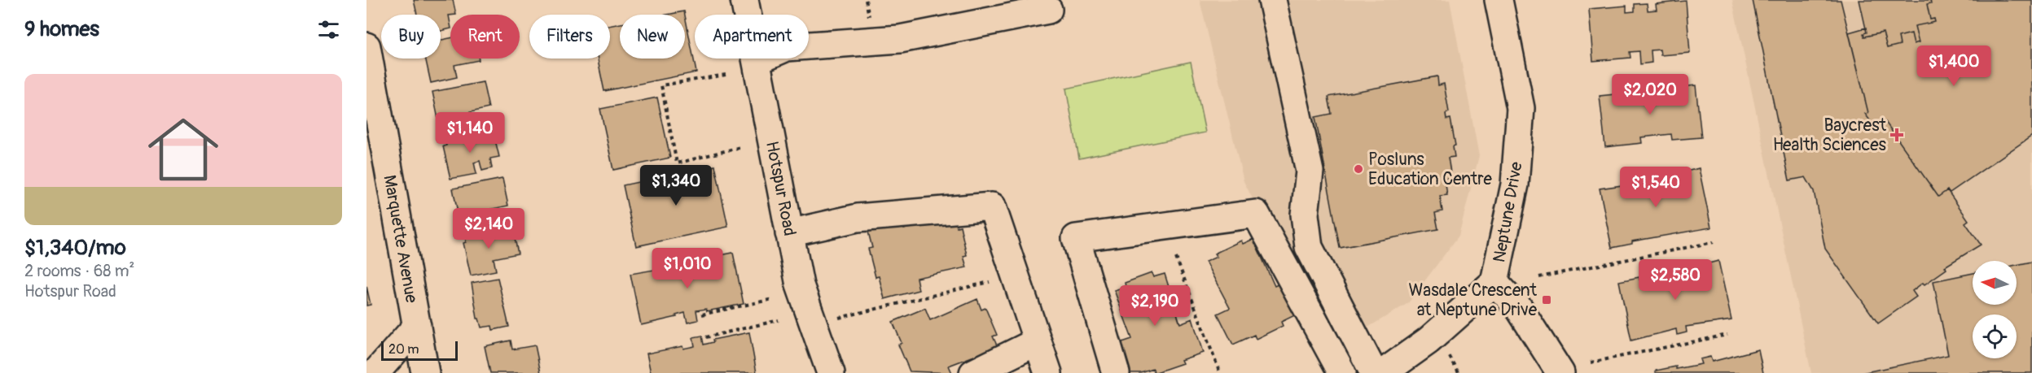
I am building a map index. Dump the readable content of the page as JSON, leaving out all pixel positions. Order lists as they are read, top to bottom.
{
  "streets": {
    "street": ["Hotspur Road", "Neptune Drive", "Marquette Avenue"]
  },
  "places": {
    "health": ["Baycrest Health Sciences"],
    "other": ["Posluns Education Centre"],
    "transit": ["Wasdale Crescent at Neptune Drive"]
  },
  "scale_bar": "20 m",
  "north": "left",
  "page": {
    "heading": "9 homes",
    "chip": [
      "Buy",
      "Rent",
      "Filters",
      "New",
      "Apartment"
    ],
    "price": [
      "$1,400",
      "$2,020",
      "$1,140",
      "$1,340",
      "$1,540",
      "$2,140",
      "$1,010",
      "$2,580",
      "$2,190"
    ],
    "list": [
      {
        "name": "$1,340/mo",
        "note": "2 rooms · 68 m² · Hotspur Road"
      }
    ],
    "scale": "20 m"
  }
}
